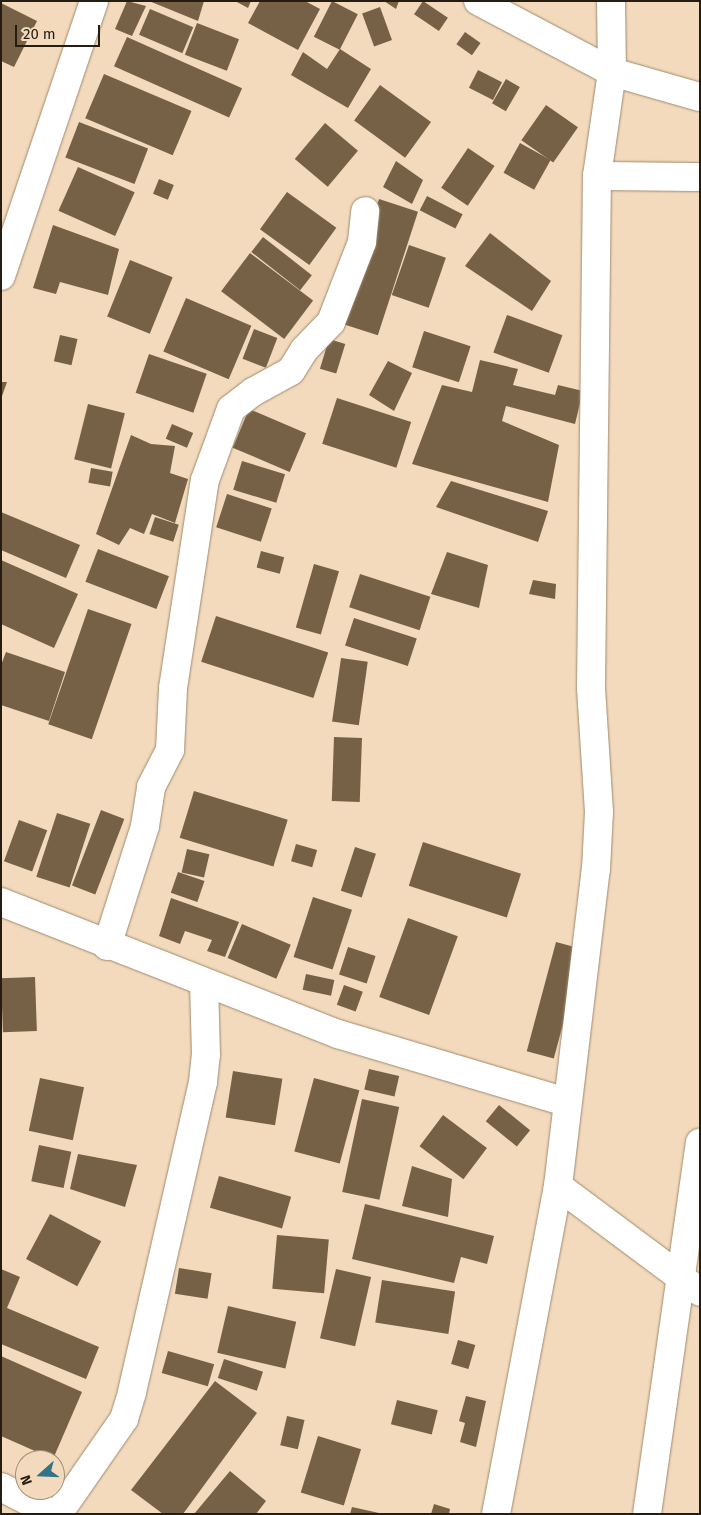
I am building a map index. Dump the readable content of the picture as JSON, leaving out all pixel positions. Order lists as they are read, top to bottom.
{
  "scale_bar": "20 m",
  "north": "left"
}
